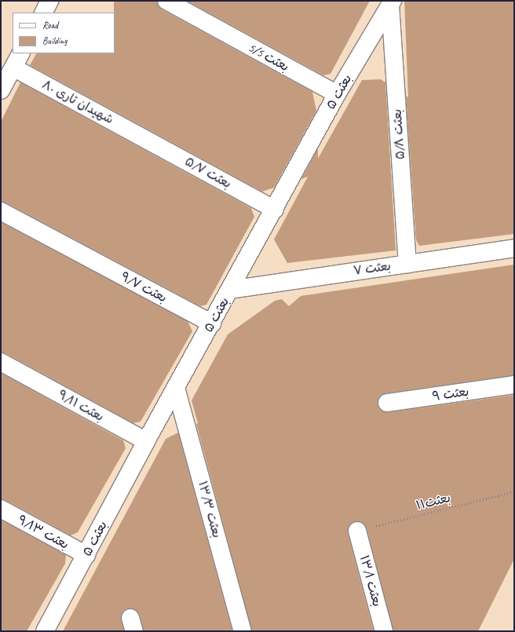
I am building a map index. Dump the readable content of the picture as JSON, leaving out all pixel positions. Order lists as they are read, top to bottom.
{
  "streets": {
    "street": [
      "بعثت 5/5",
      "بعثت ۵",
      "شهیدان تاری ۸۰",
      "بعثت ۵/۸",
      "بعثت ۵/۷",
      "بعثت ۷",
      "بعثت ۹/۷",
      "بعثت ۹",
      "بعثت ۹/۱۱",
      "بعثت ۱۳/۳",
      "بعثت ۹/۱۳",
      "بعثت ۱۳/۱"
    ],
    "path": ["بعثت۱۱"]
  },
  "crossings": [
    ["بعثت 5/5", "بعثت ۵"],
    ["بعثت ۵", "بعثت ۵/۸"],
    ["بعثت ۵", "بعثت ۵/۷"],
    ["بعثت ۵", "بعثت ۷"],
    ["بعثت ۵", "بعثت ۹/۷"],
    ["بعثت ۵", "بعثت ۹/۱۱"],
    ["بعثت ۵", "بعثت ۱۳/۳"],
    ["بعثت ۵", "بعثت ۹/۱۳"],
    ["شهیدان تاری ۸۰", "بعثت ۵/۷"],
    ["بعثت ۵/۸", "بعثت ۷"],
    ["بعثت۱۱", "بعثت ۱۳/۱"]
  ],
  "legend": ["Road", "Building"]
}
